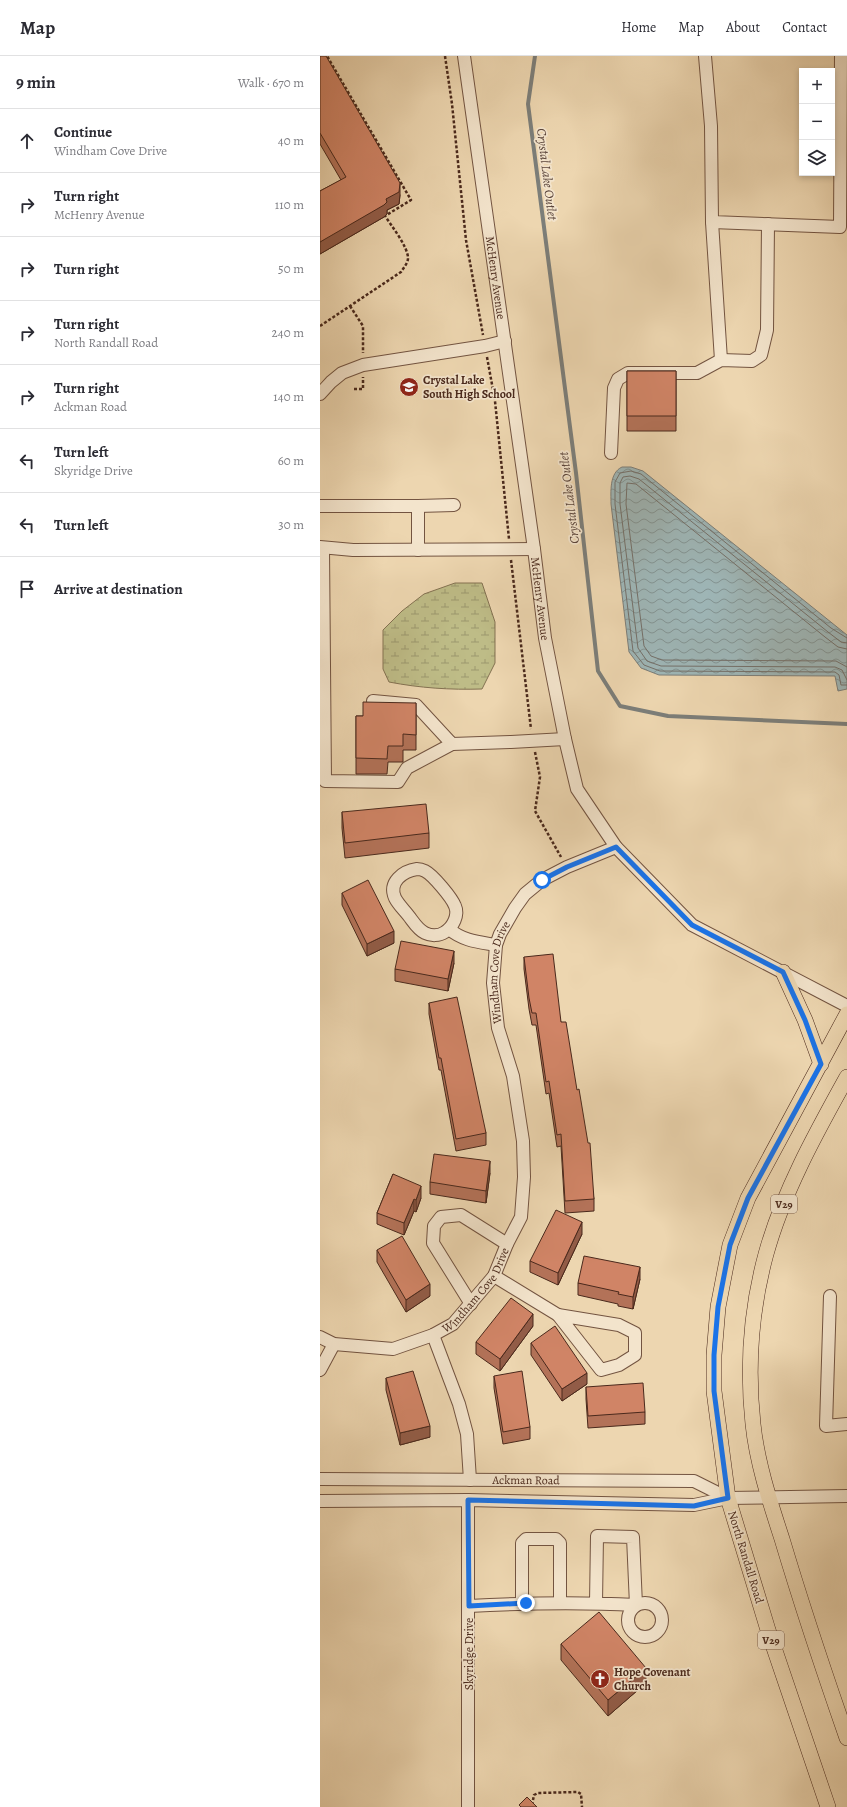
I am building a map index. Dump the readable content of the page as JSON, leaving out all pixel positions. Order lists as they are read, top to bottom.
{
  "streets": {
    "main road": ["V29", "North Randall Road"],
    "street": [
      "McHenry Avenue",
      "Windham Cove Drive",
      "Ackman Road",
      "Skyridge Drive"
    ]
  },
  "crossings": [
    ["McHenry Avenue", "Windham Cove Drive"],
    ["V29", "Ackman Road"],
    ["Ackman Road", "North Randall Road"],
    ["Ackman Road", "Skyridge Drive"]
  ],
  "water": ["Crystal Lake Outlet"],
  "places": {
    "school or university": ["Crystal Lake South High School"],
    "church": ["Hope Covenant Church"]
  },
  "page": {
    "header": "Map",
    "nav": [
      "Home",
      "Map",
      "About",
      "Contact"
    ],
    "heading": ["9 min", "Walk · 670 m"],
    "map_buttons": ["+", "−"],
    "list": [
      ["Continue", "Windham Cove Drive", "40 m"],
      ["Turn right", "McHenry Avenue", "110 m"],
      ["Turn right", "50 m"],
      ["Turn right", "North Randall Road", "240 m"],
      ["Turn right", "Ackman Road", "140 m"],
      ["Turn left", "Skyridge Drive", "60 m"],
      ["Turn left", "30 m"],
      "Arrive at destination"
    ]
  }
}
